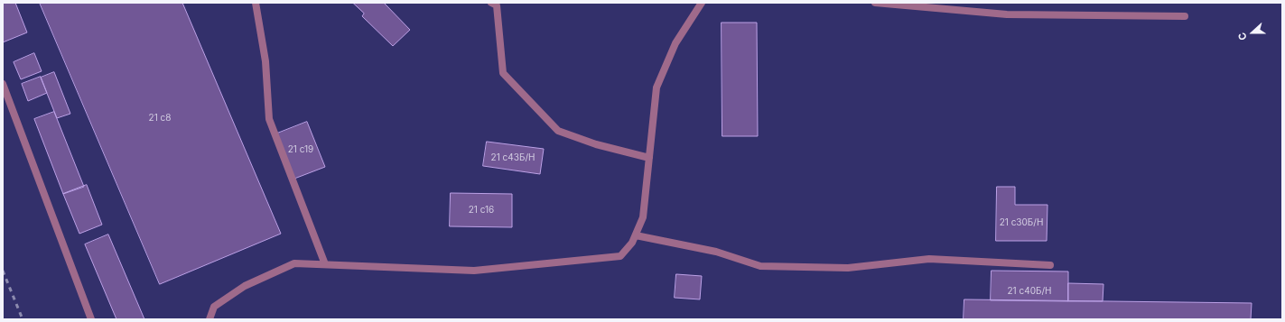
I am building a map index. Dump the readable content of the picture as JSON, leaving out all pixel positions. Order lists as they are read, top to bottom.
{
  "house_numbers": [
    "21 с8",
    "21 с19",
    "21 с43Б/Н",
    "21 с16",
    "21 с30Б/Н",
    "21 с40Б/Н"
  ],
  "north": "left"
}
